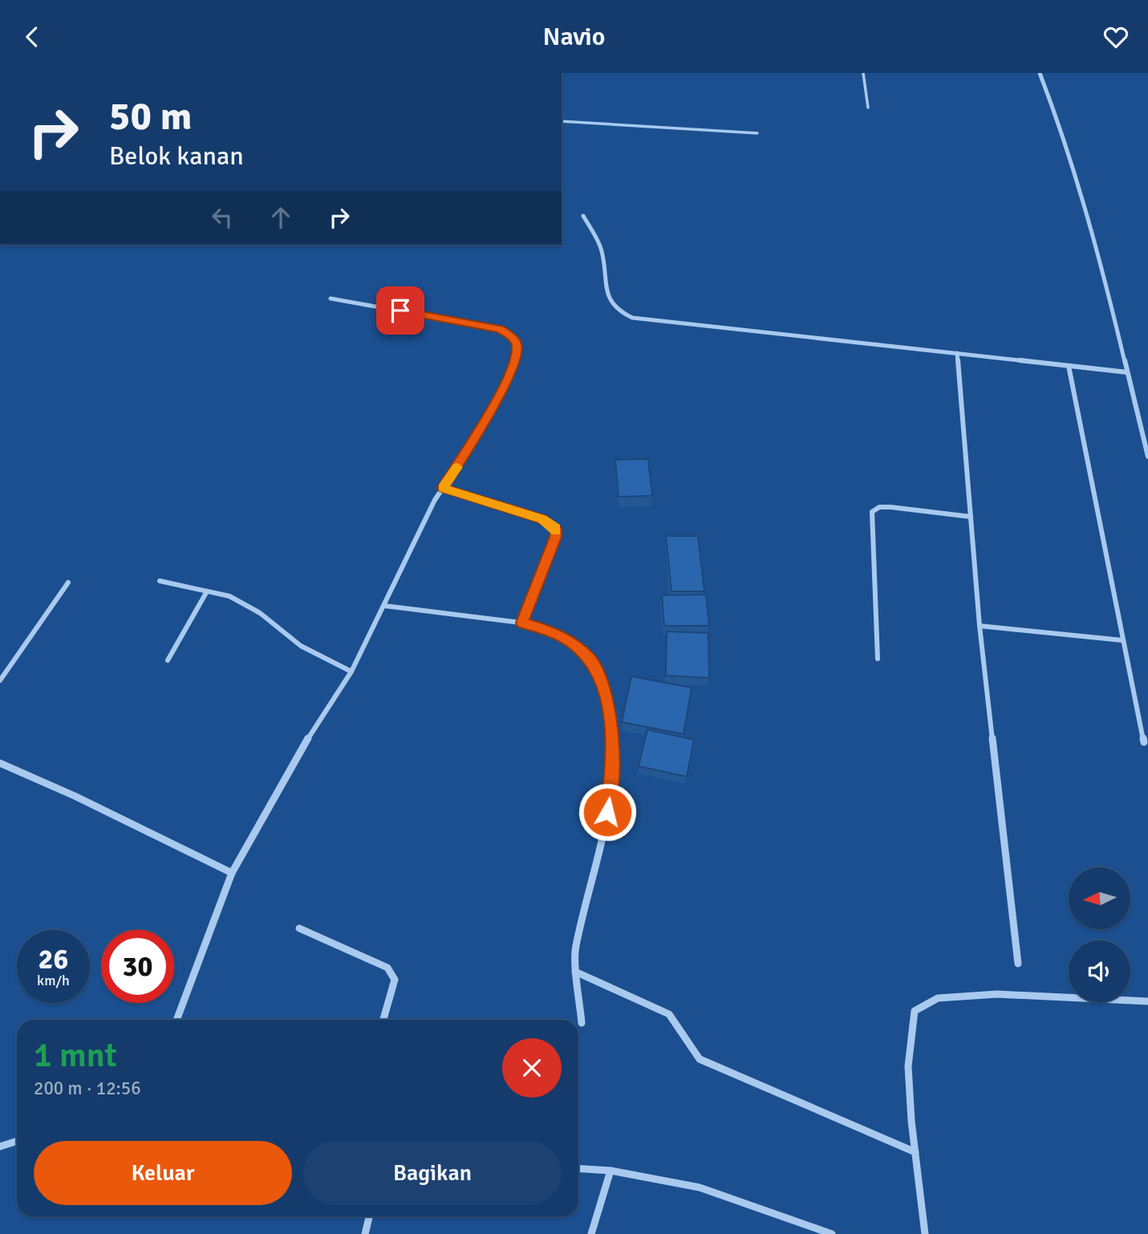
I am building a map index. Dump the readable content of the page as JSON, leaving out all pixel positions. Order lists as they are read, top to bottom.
{
  "north": "left",
  "page": {
    "header": "Navio",
    "turn": ["50 m", "Belok kanan"],
    "speed": "26 km/h",
    "limit": "30",
    "heading": ["1 mnt", "200 m · 12:56"],
    "buttons": ["Keluar", "Bagikan"]
  }
}
